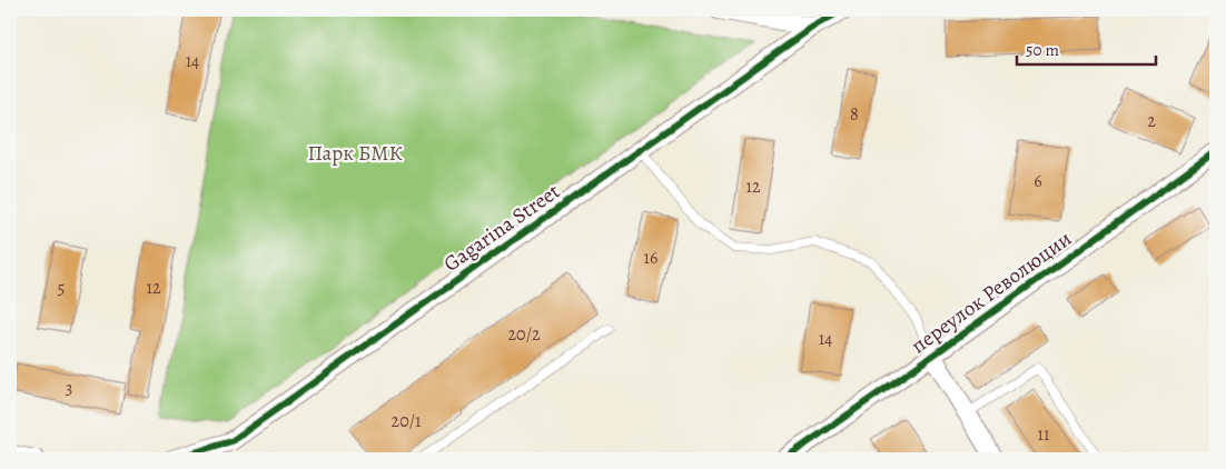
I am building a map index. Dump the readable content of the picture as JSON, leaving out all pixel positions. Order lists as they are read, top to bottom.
{
  "streets": {
    "street": ["Gagarina Street", "переулок Революции"]
  },
  "parks": ["Парк БМК"],
  "house_numbers": [
    "14",
    "8",
    "2",
    "6",
    "12",
    "16",
    "5",
    "12",
    "20/2",
    "14",
    "3",
    "20/1",
    "11"
  ],
  "scale_bar": "50 m"
}
